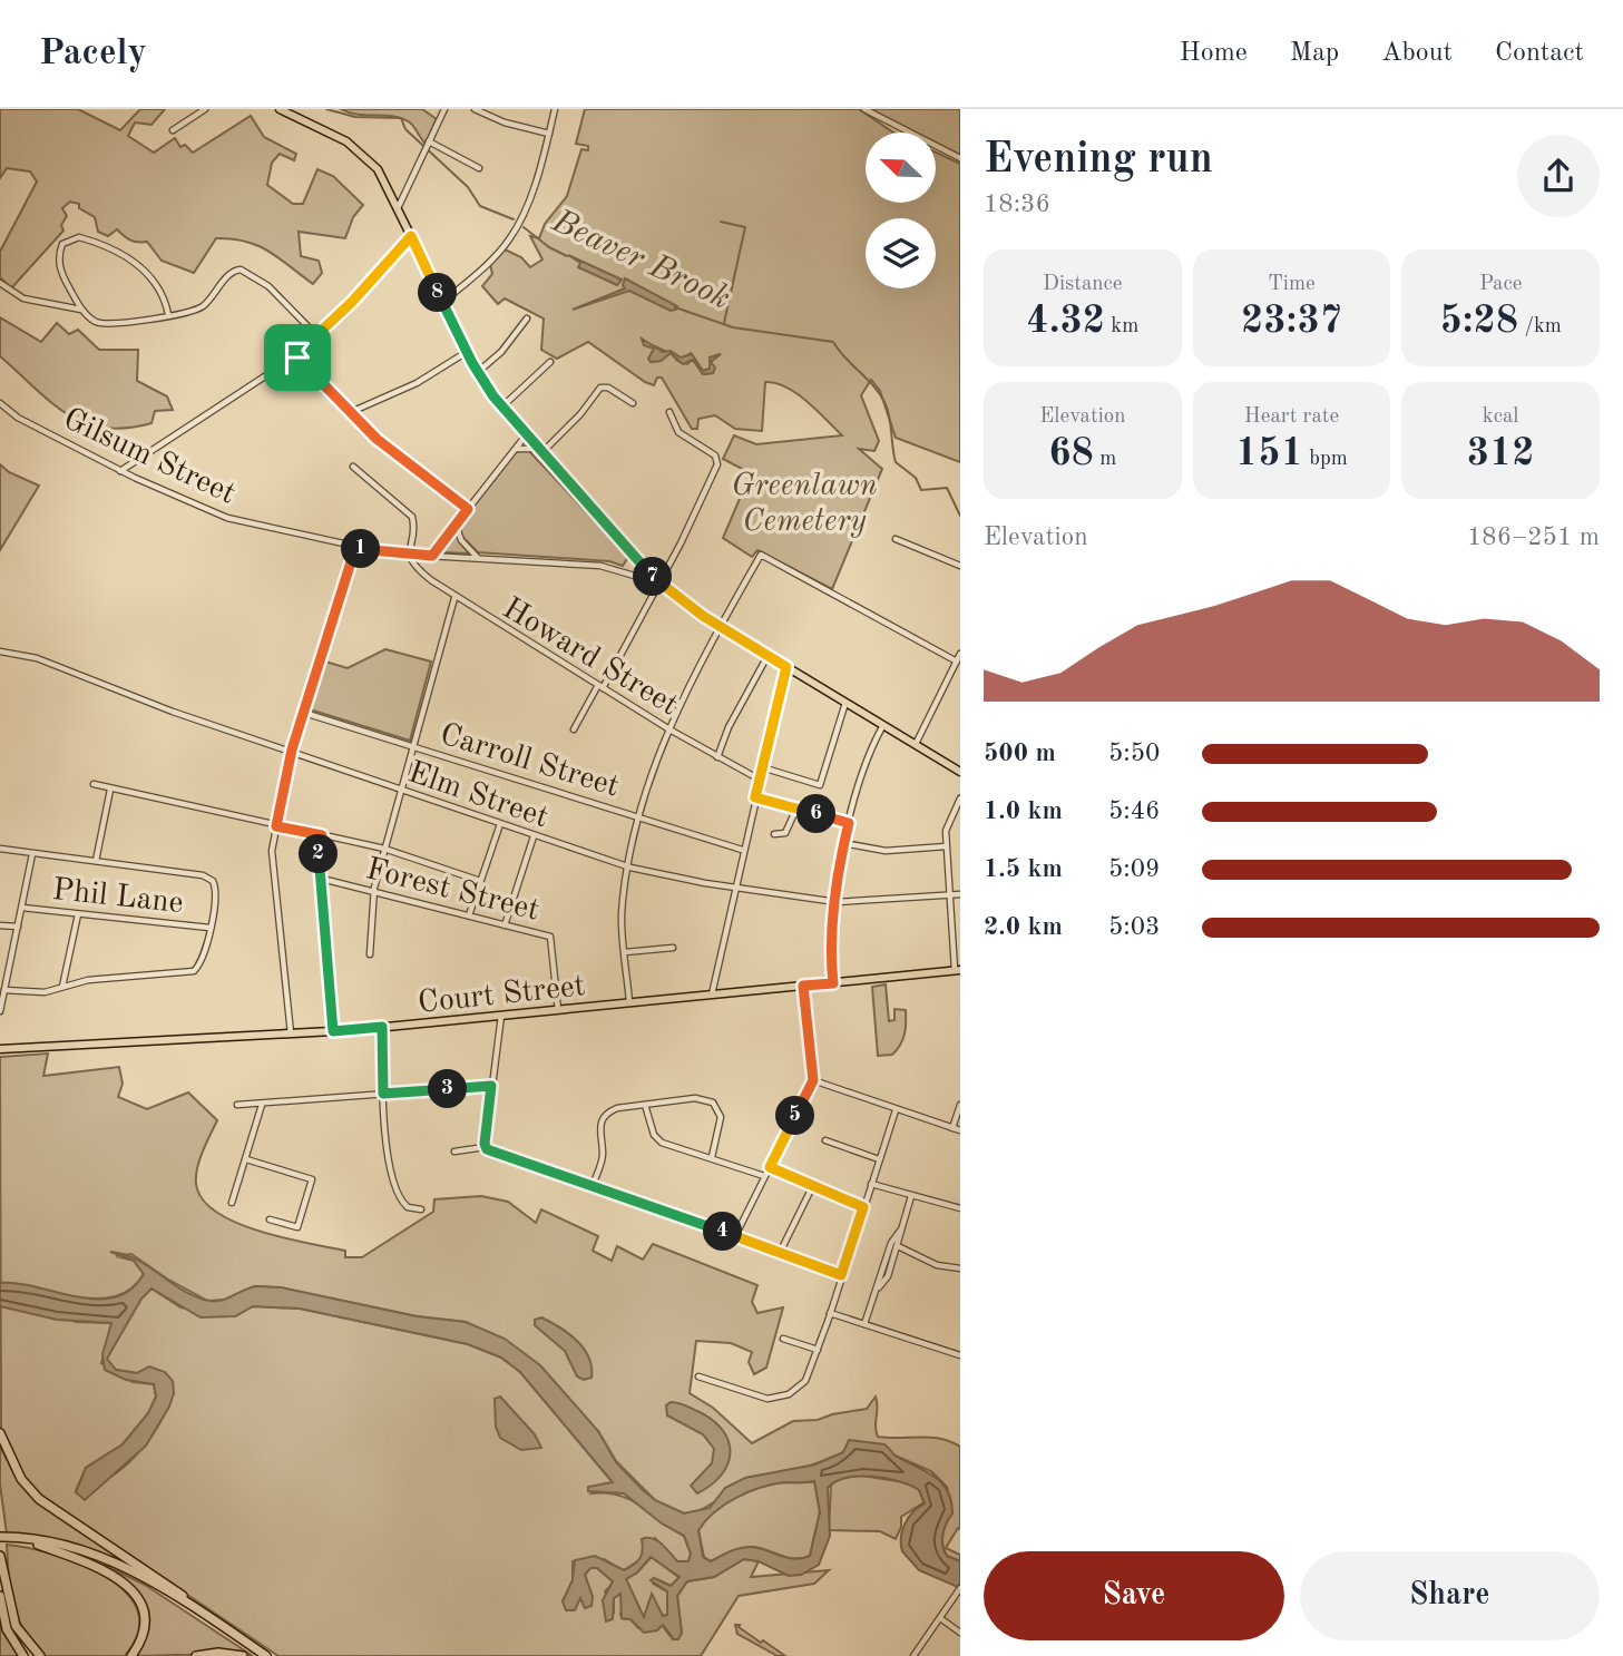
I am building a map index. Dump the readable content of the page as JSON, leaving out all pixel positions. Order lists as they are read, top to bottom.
{
  "streets": {
    "main road": ["Court Street"],
    "street": [
      "Gilsum Street",
      "Howard Street",
      "Carroll Street",
      "Elm Street",
      "Forest Street",
      "Phil Lane"
    ]
  },
  "crossings": [
    ["Gilsum Street", "Howard Street"],
    ["Forest Street", "Court Street"]
  ],
  "water": ["Beaver Brook"],
  "parks": ["Greenlawn Cemetery"],
  "north": "top left",
  "page": {
    "header": "Pacely",
    "nav": [
      "Home",
      "Map",
      "About",
      "Contact"
    ],
    "heading": ["Evening run", "18:36"],
    "stats": [
      ["Distance", "4.32 km"],
      ["Time", "23:37"],
      ["Pace", "5:28 /km"],
      ["Elevation", "68 m"],
      ["Heart rate", "151 bpm"],
      ["kcal", "312"]
    ],
    "pins": [
      "8",
      "1",
      "7",
      "6",
      "2",
      "3",
      "5",
      "4"
    ],
    "chart": ["Elevation", "186–251 m"],
    "list": [
      {
        "name": "500 m",
        "note": "5:50"
      },
      {
        "name": "1.0 km",
        "note": "5:46"
      },
      {
        "name": "1.5 km",
        "note": "5:09"
      },
      {
        "name": "2.0 km",
        "note": "5:03"
      }
    ],
    "buttons": ["Save", "Share"]
  }
}
